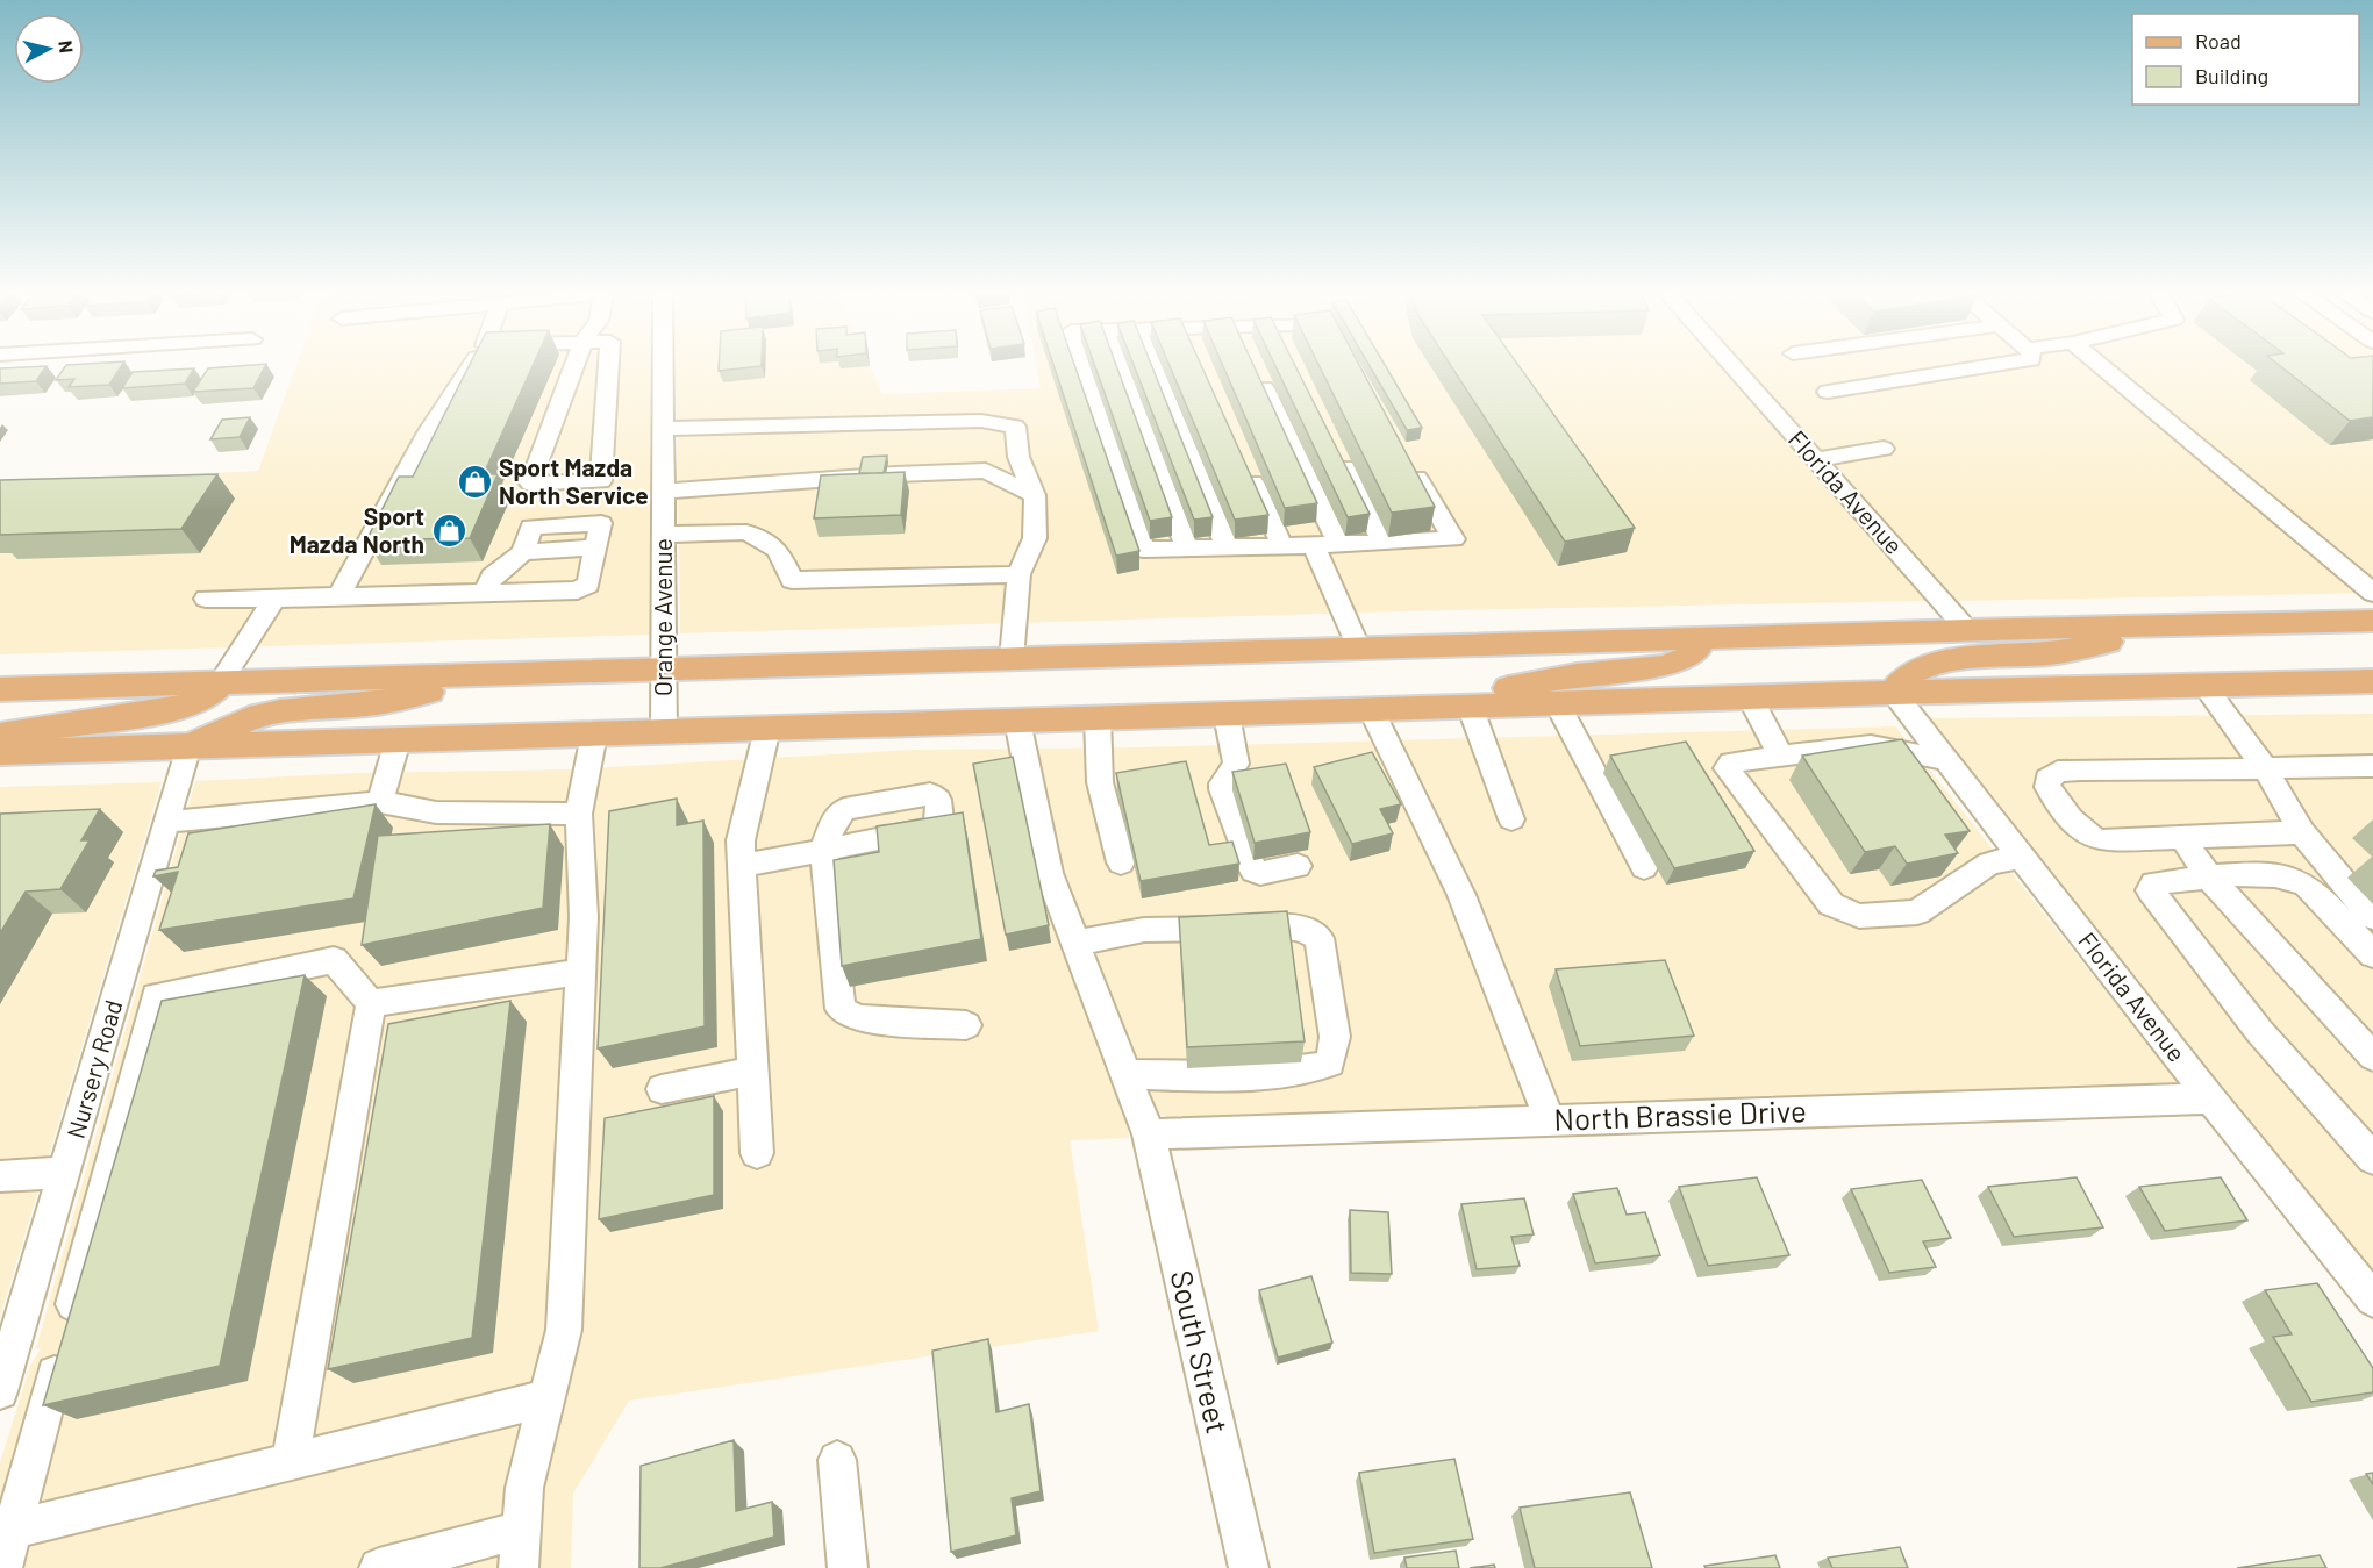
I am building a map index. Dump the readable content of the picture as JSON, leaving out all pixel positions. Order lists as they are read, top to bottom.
{
  "streets": {
    "street": [
      "Florida Avenue",
      "Orange Avenue",
      "Nursery Road",
      "North Brassie Drive",
      "South Street"
    ]
  },
  "crossings": [
    ["Florida Avenue", "North Brassie Drive"],
    ["North Brassie Drive", "South Street"]
  ],
  "places": {
    "shop": ["Sport Mazda North Service", "Sport Mazda North"]
  },
  "legend": ["Road", "Building"],
  "north": "right"
}
